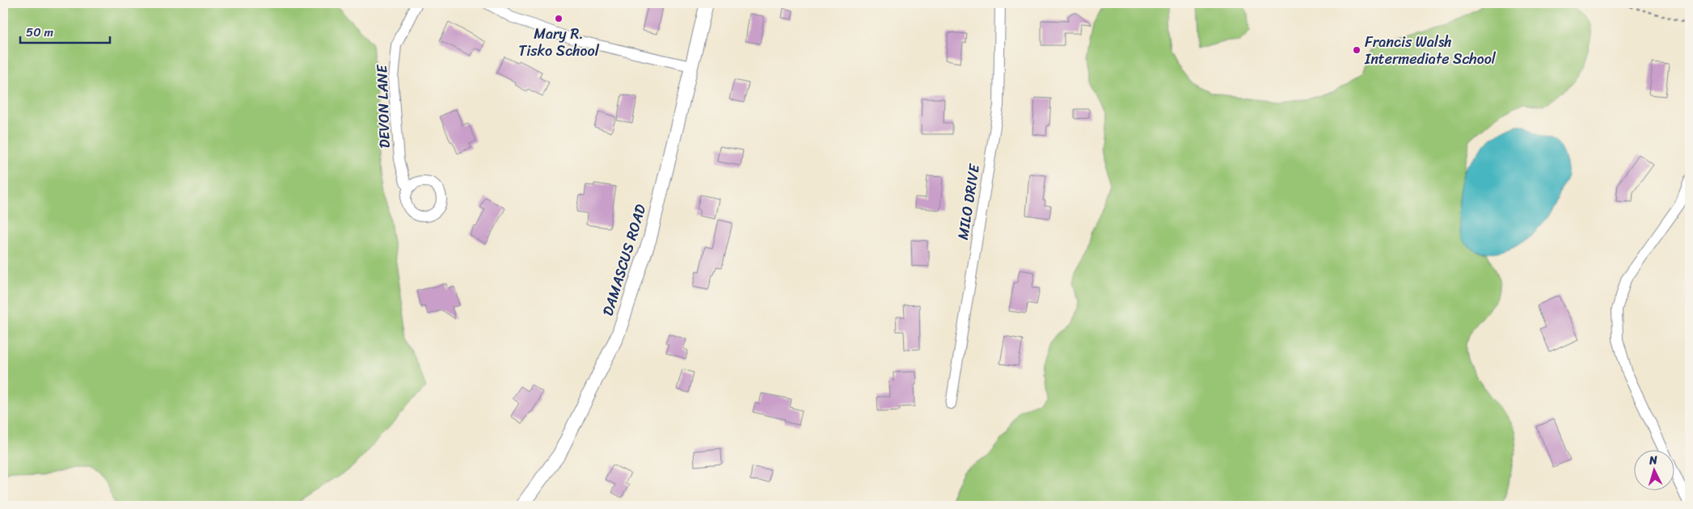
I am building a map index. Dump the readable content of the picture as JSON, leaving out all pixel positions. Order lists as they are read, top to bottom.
{
  "streets": {
    "street": ["DEVON LANE", "MILO DRIVE", "DAMASCUS ROAD"]
  },
  "places": ["Mary R. Tisko School", "Francis Walsh Intermediate School"],
  "scale_bar": "50 m",
  "north": "top"
}
